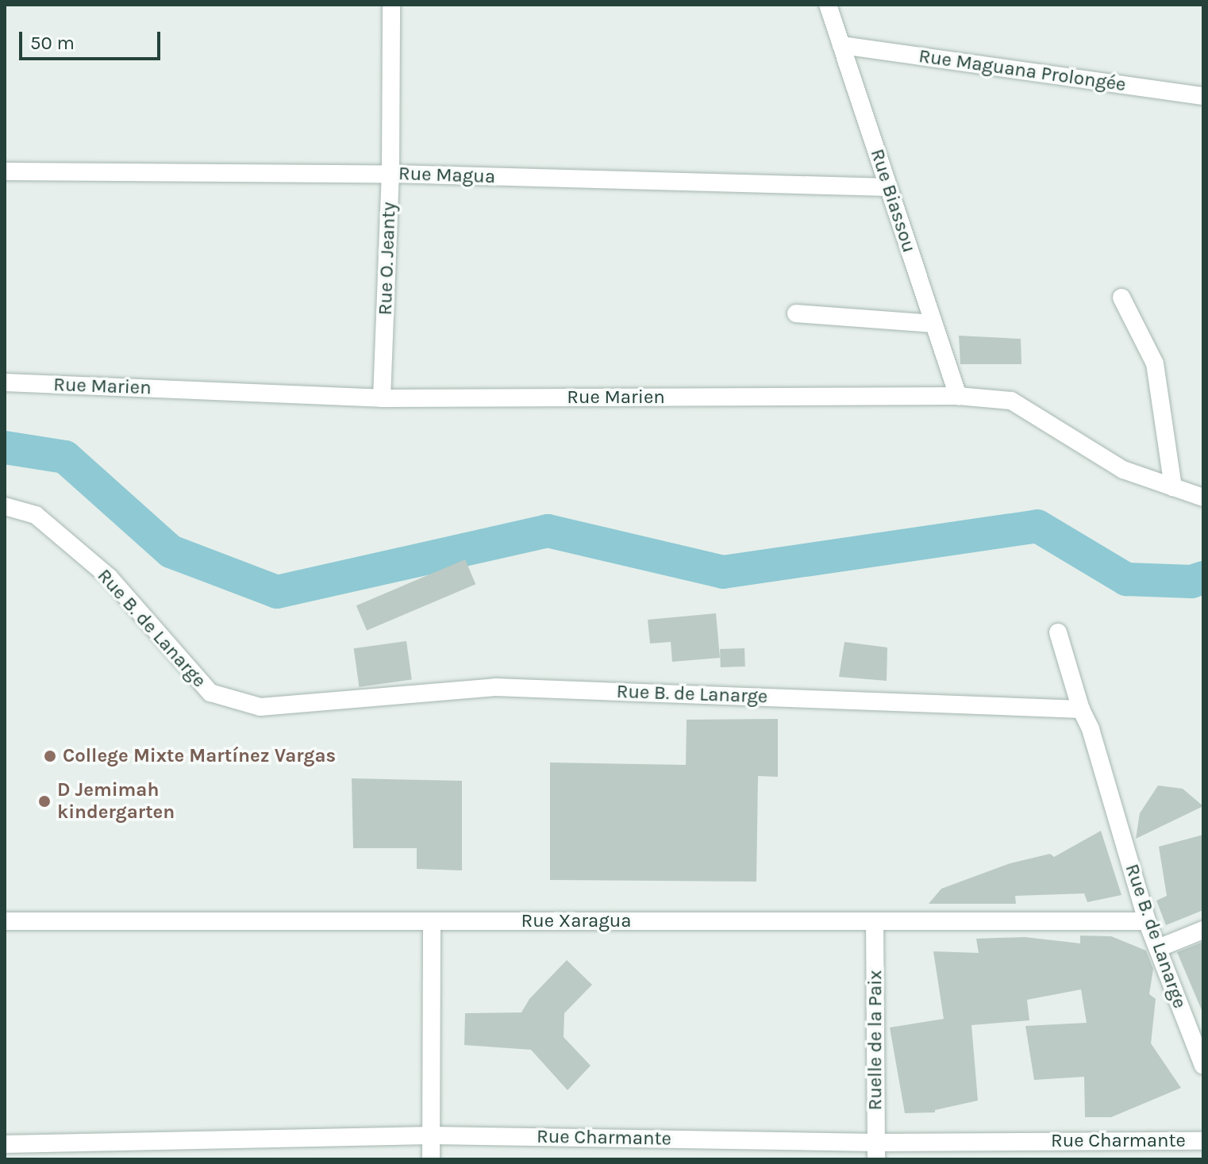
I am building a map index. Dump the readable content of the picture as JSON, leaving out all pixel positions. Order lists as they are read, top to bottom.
{
  "streets": {
    "street": [
      "Rue Maguana Prolongée",
      "Rue Magua",
      "Rue Biassou",
      "Rue O. Jeanty",
      "Rue Marien",
      "Rue B. de Lanarge",
      "Rue Xaragua",
      "Ruelle de la Paix",
      "Rue Charmante"
    ]
  },
  "crossings": [
    ["Rue Maguana Prolongée", "Rue Biassou"],
    ["Rue Magua", "Rue Biassou"],
    ["Rue Magua", "Rue O. Jeanty"],
    ["Rue Biassou", "Rue Marien"],
    ["Rue O. Jeanty", "Rue Marien"],
    ["Rue B. de Lanarge", "Rue Xaragua"],
    ["Rue Xaragua", "Ruelle de la Paix"],
    ["Ruelle de la Paix", "Rue Charmante"]
  ],
  "places": ["College Mixte Martínez Vargas", "D Jemimah kindergarten"],
  "scale_bar": "50 m"
}
